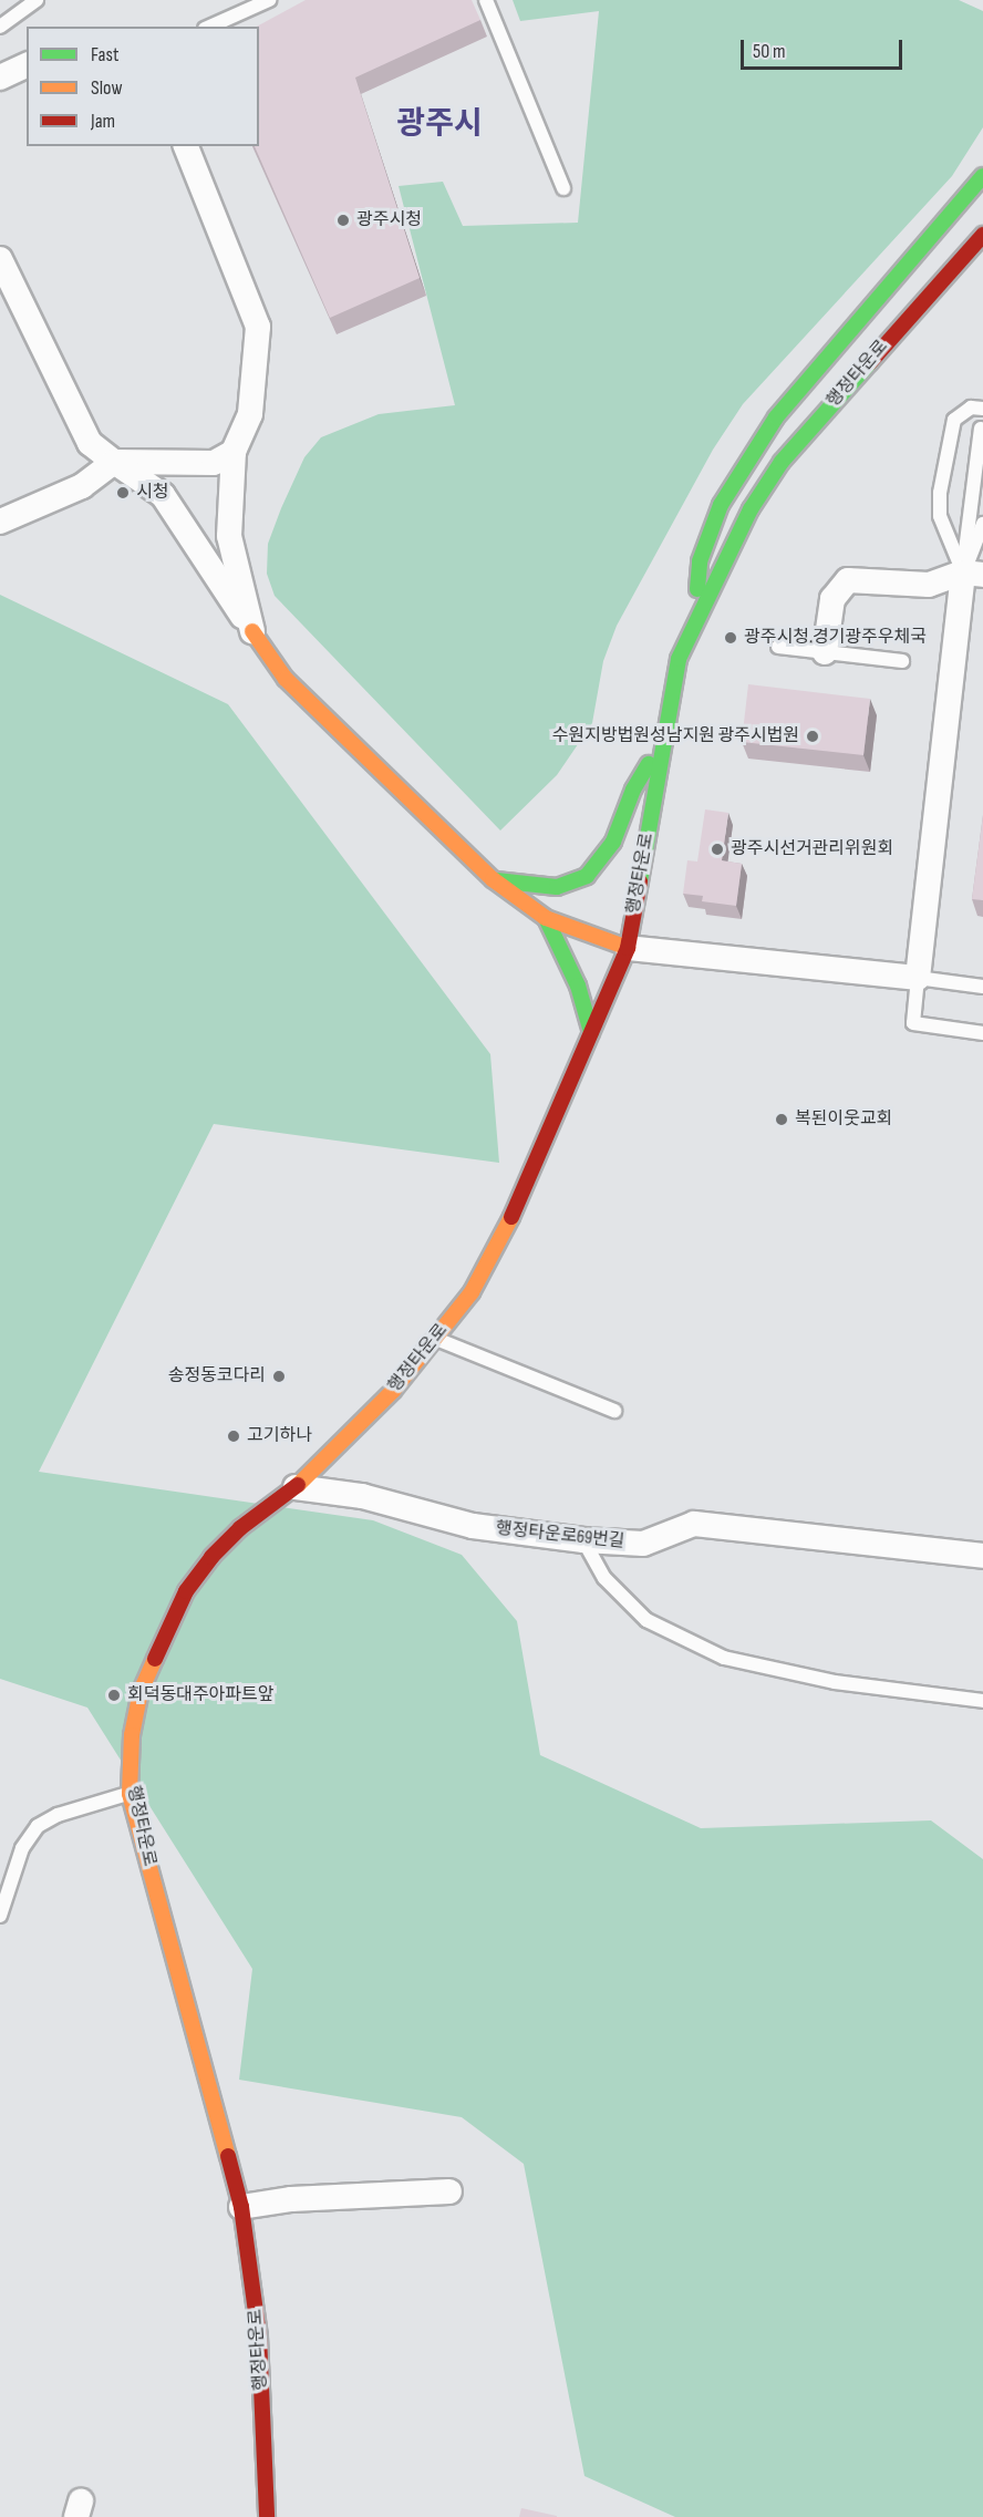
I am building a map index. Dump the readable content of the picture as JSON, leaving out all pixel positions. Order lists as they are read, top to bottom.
{
  "streets": {
    "street": ["행정타운로", "행정타운로69번길"]
  },
  "crossings": [
    ["행정타운로", "행정타운로69번길"]
  ],
  "districts": ["광주시"],
  "places": [
    "광주시청",
    "시청",
    "광주시청.경기광주우체국",
    "수원지방법원성남지원 광주시법원",
    "광주시선거관리위원회",
    "복된이웃교회",
    "송정동코다리",
    "고기하나",
    "회덕동대주아파트앞"
  ],
  "legend": ["Fast", "Slow", "Jam"],
  "scale_bar": "50 m"
}
